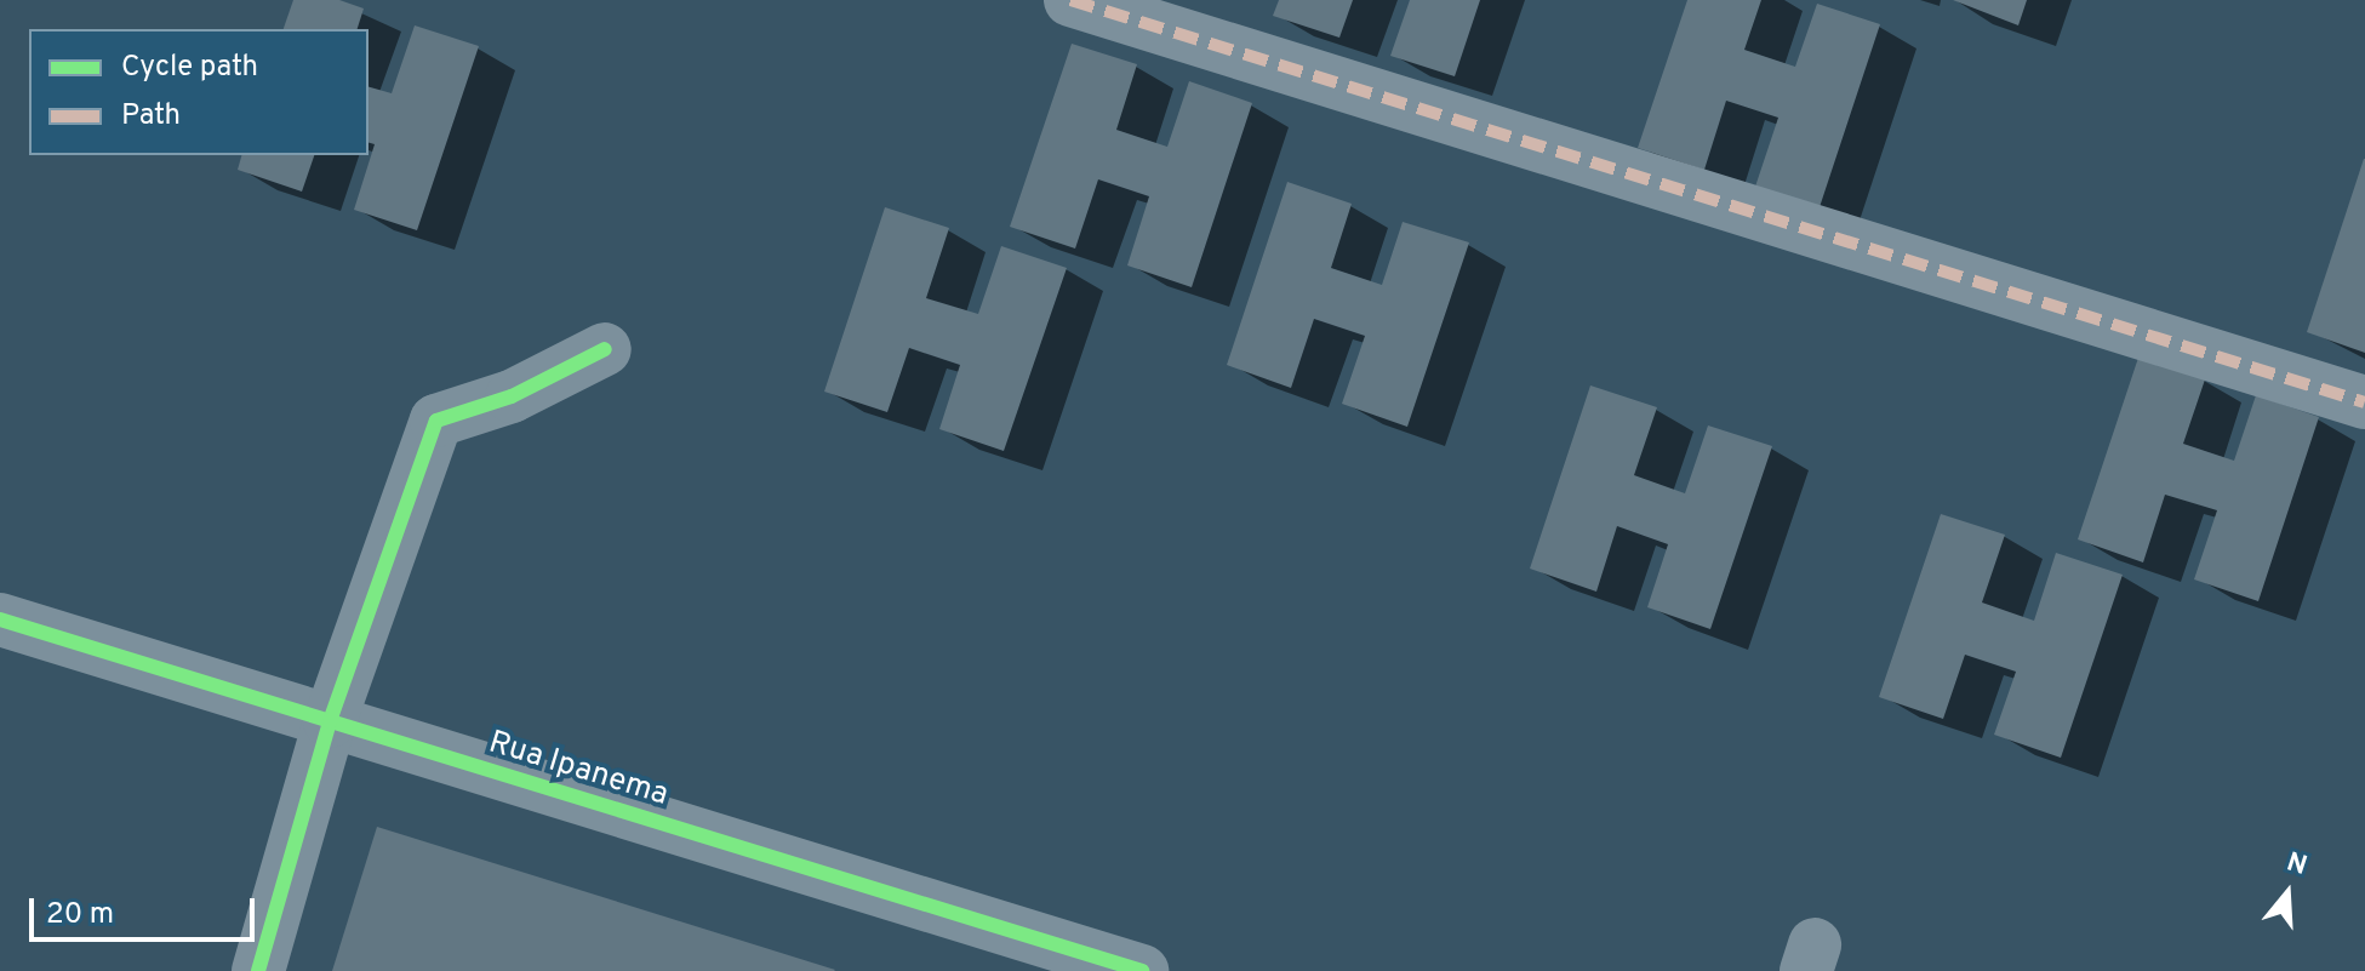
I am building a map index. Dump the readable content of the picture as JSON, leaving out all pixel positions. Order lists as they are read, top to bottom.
{
  "streets": {
    "street": ["Rua Ipanema"]
  },
  "legend": ["Cycle path", "Path"],
  "scale_bar": "20 m",
  "north": "top"
}
